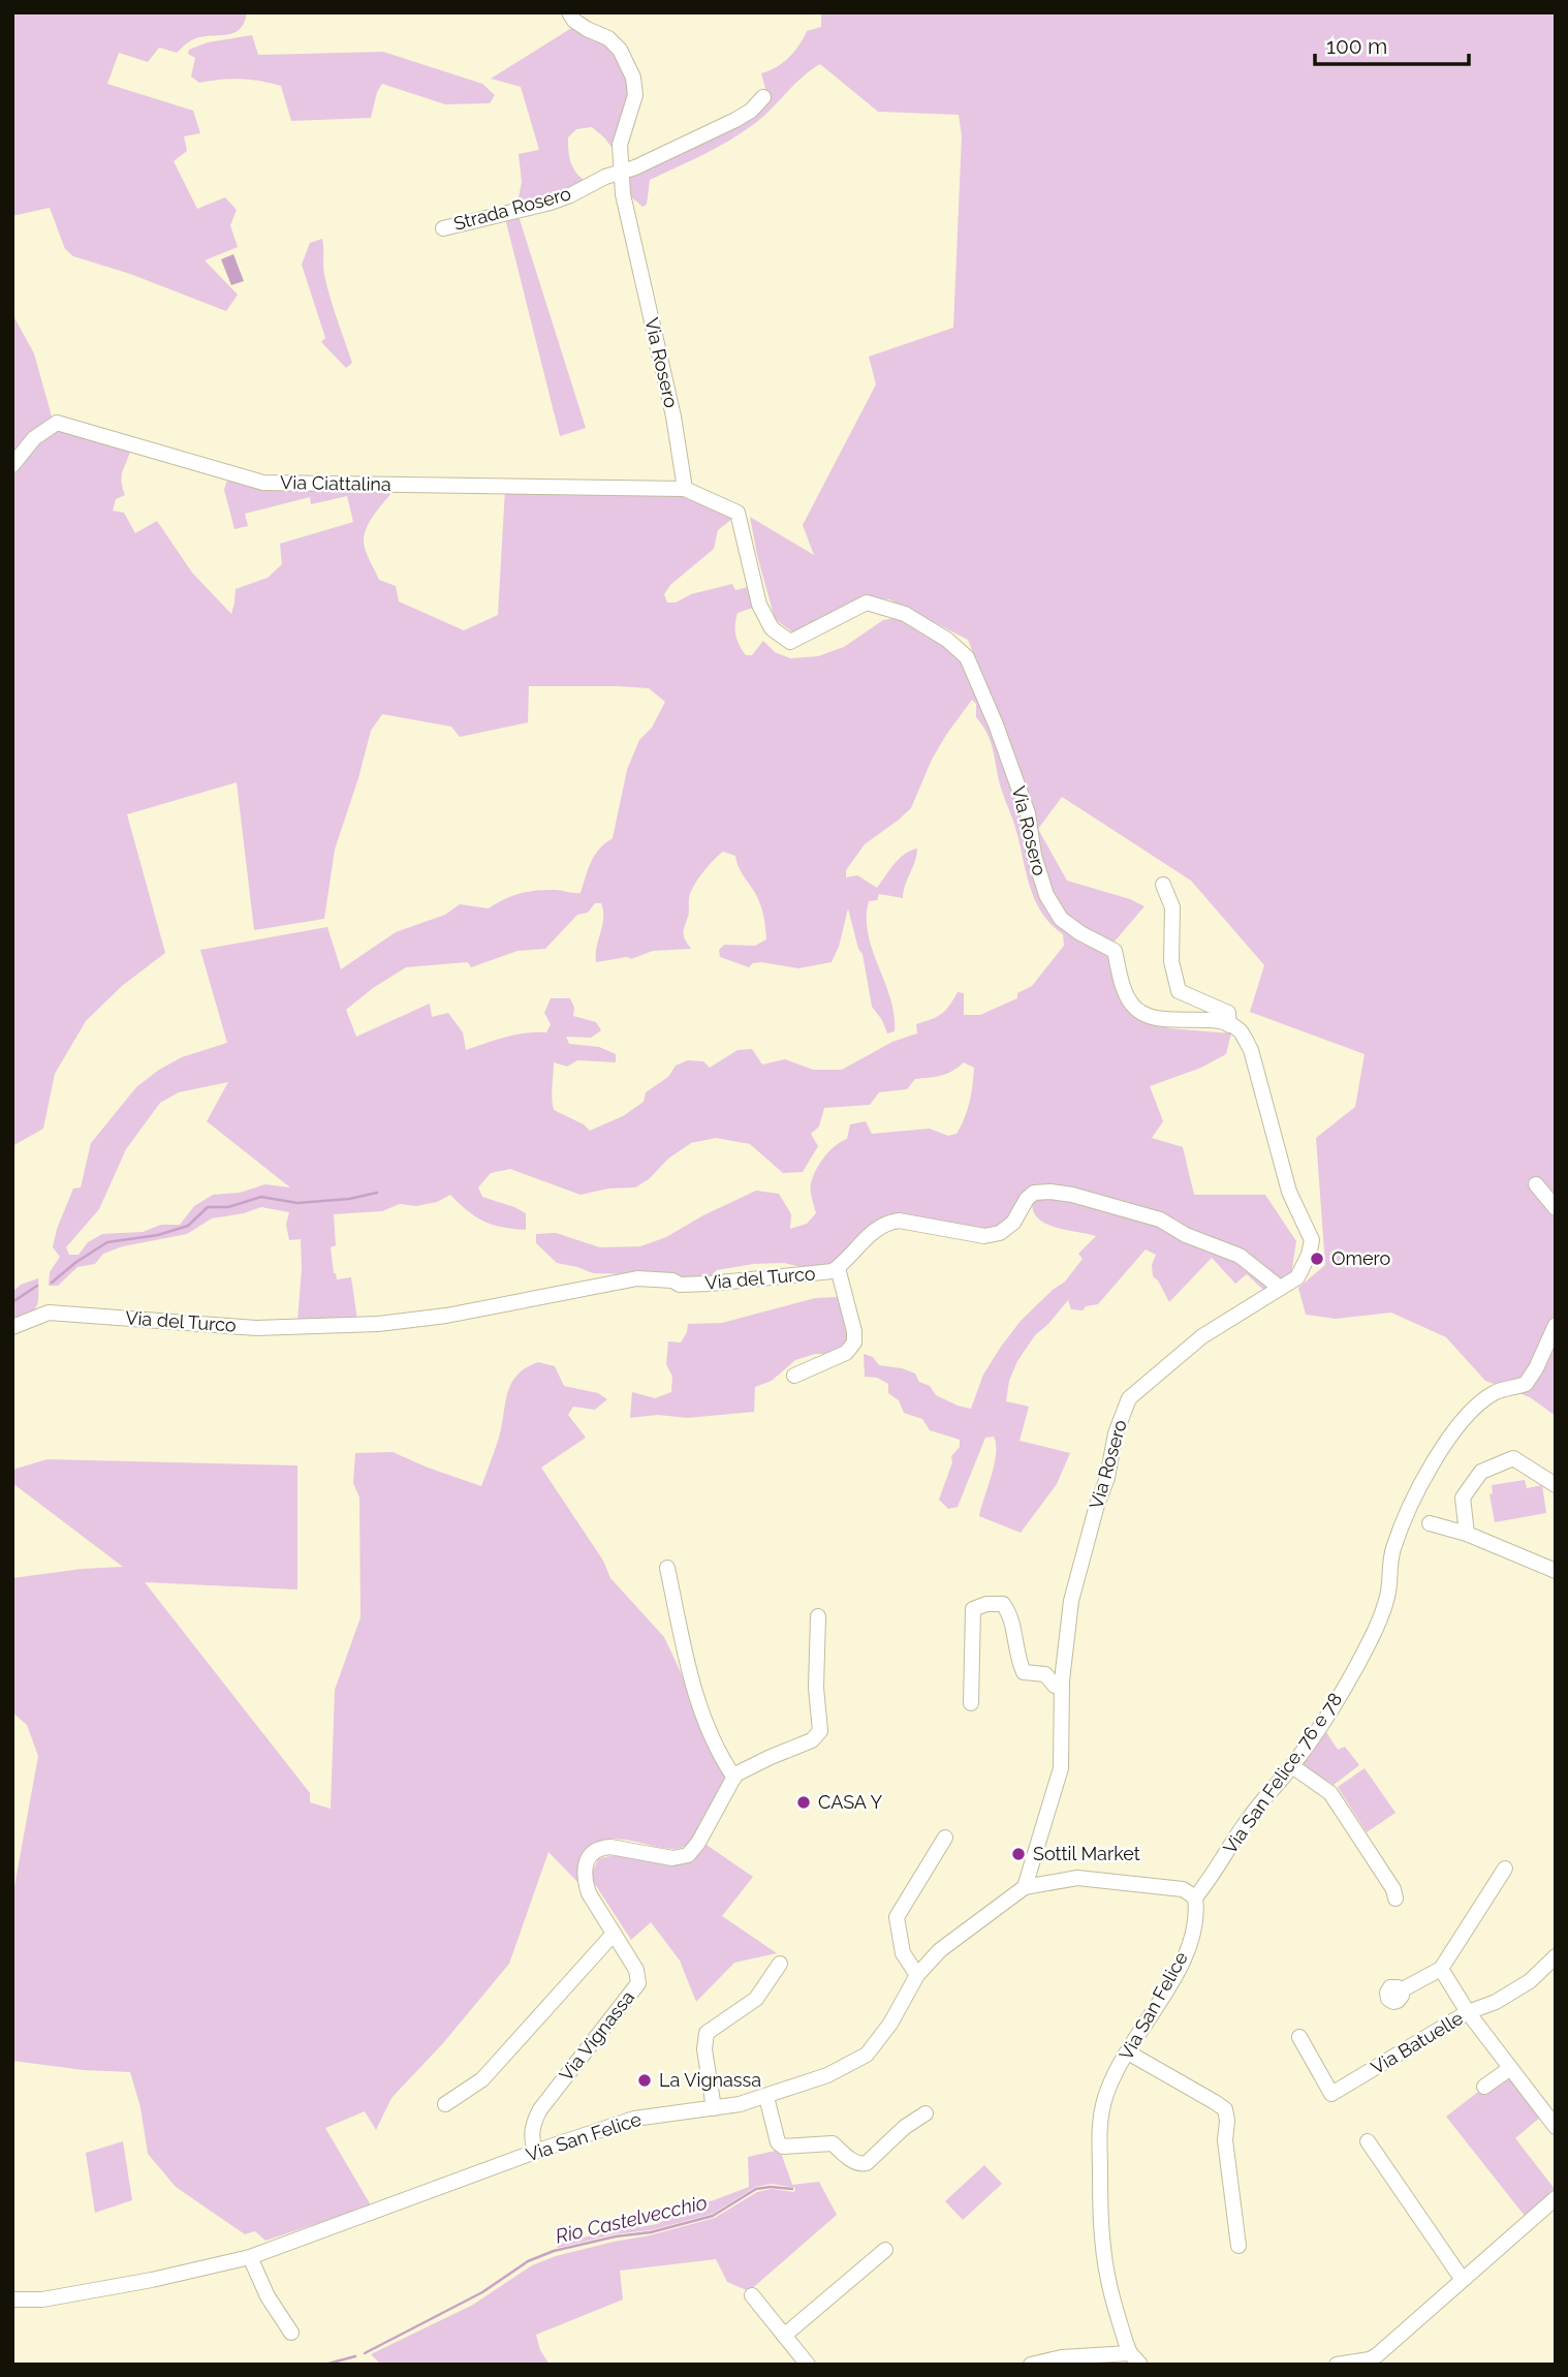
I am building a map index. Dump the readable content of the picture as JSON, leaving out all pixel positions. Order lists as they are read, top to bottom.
{
  "streets": {
    "street": [
      "Strada Rosero",
      "Via Rosero",
      "Via Ciattalina",
      "Via del Turco",
      "Via San Felice, 76 e 78",
      "Via San Felice",
      "Via Vignassa",
      "Via Batuelle"
    ]
  },
  "crossings": [
    ["Strada Rosero", "Via Rosero"],
    ["Via Rosero", "Via Ciattalina"],
    ["Via Rosero", "Via del Turco"],
    ["Via Rosero", "Via San Felice"],
    ["Via San Felice, 76 e 78", "Via San Felice"],
    ["Via San Felice", "Via Vignassa"]
  ],
  "water": ["Rio Castelvecchio"],
  "places": [
    "Omero",
    "CASA Y",
    "Sottil Market",
    "La Vignassa"
  ],
  "scale_bar": "100 m"
}
